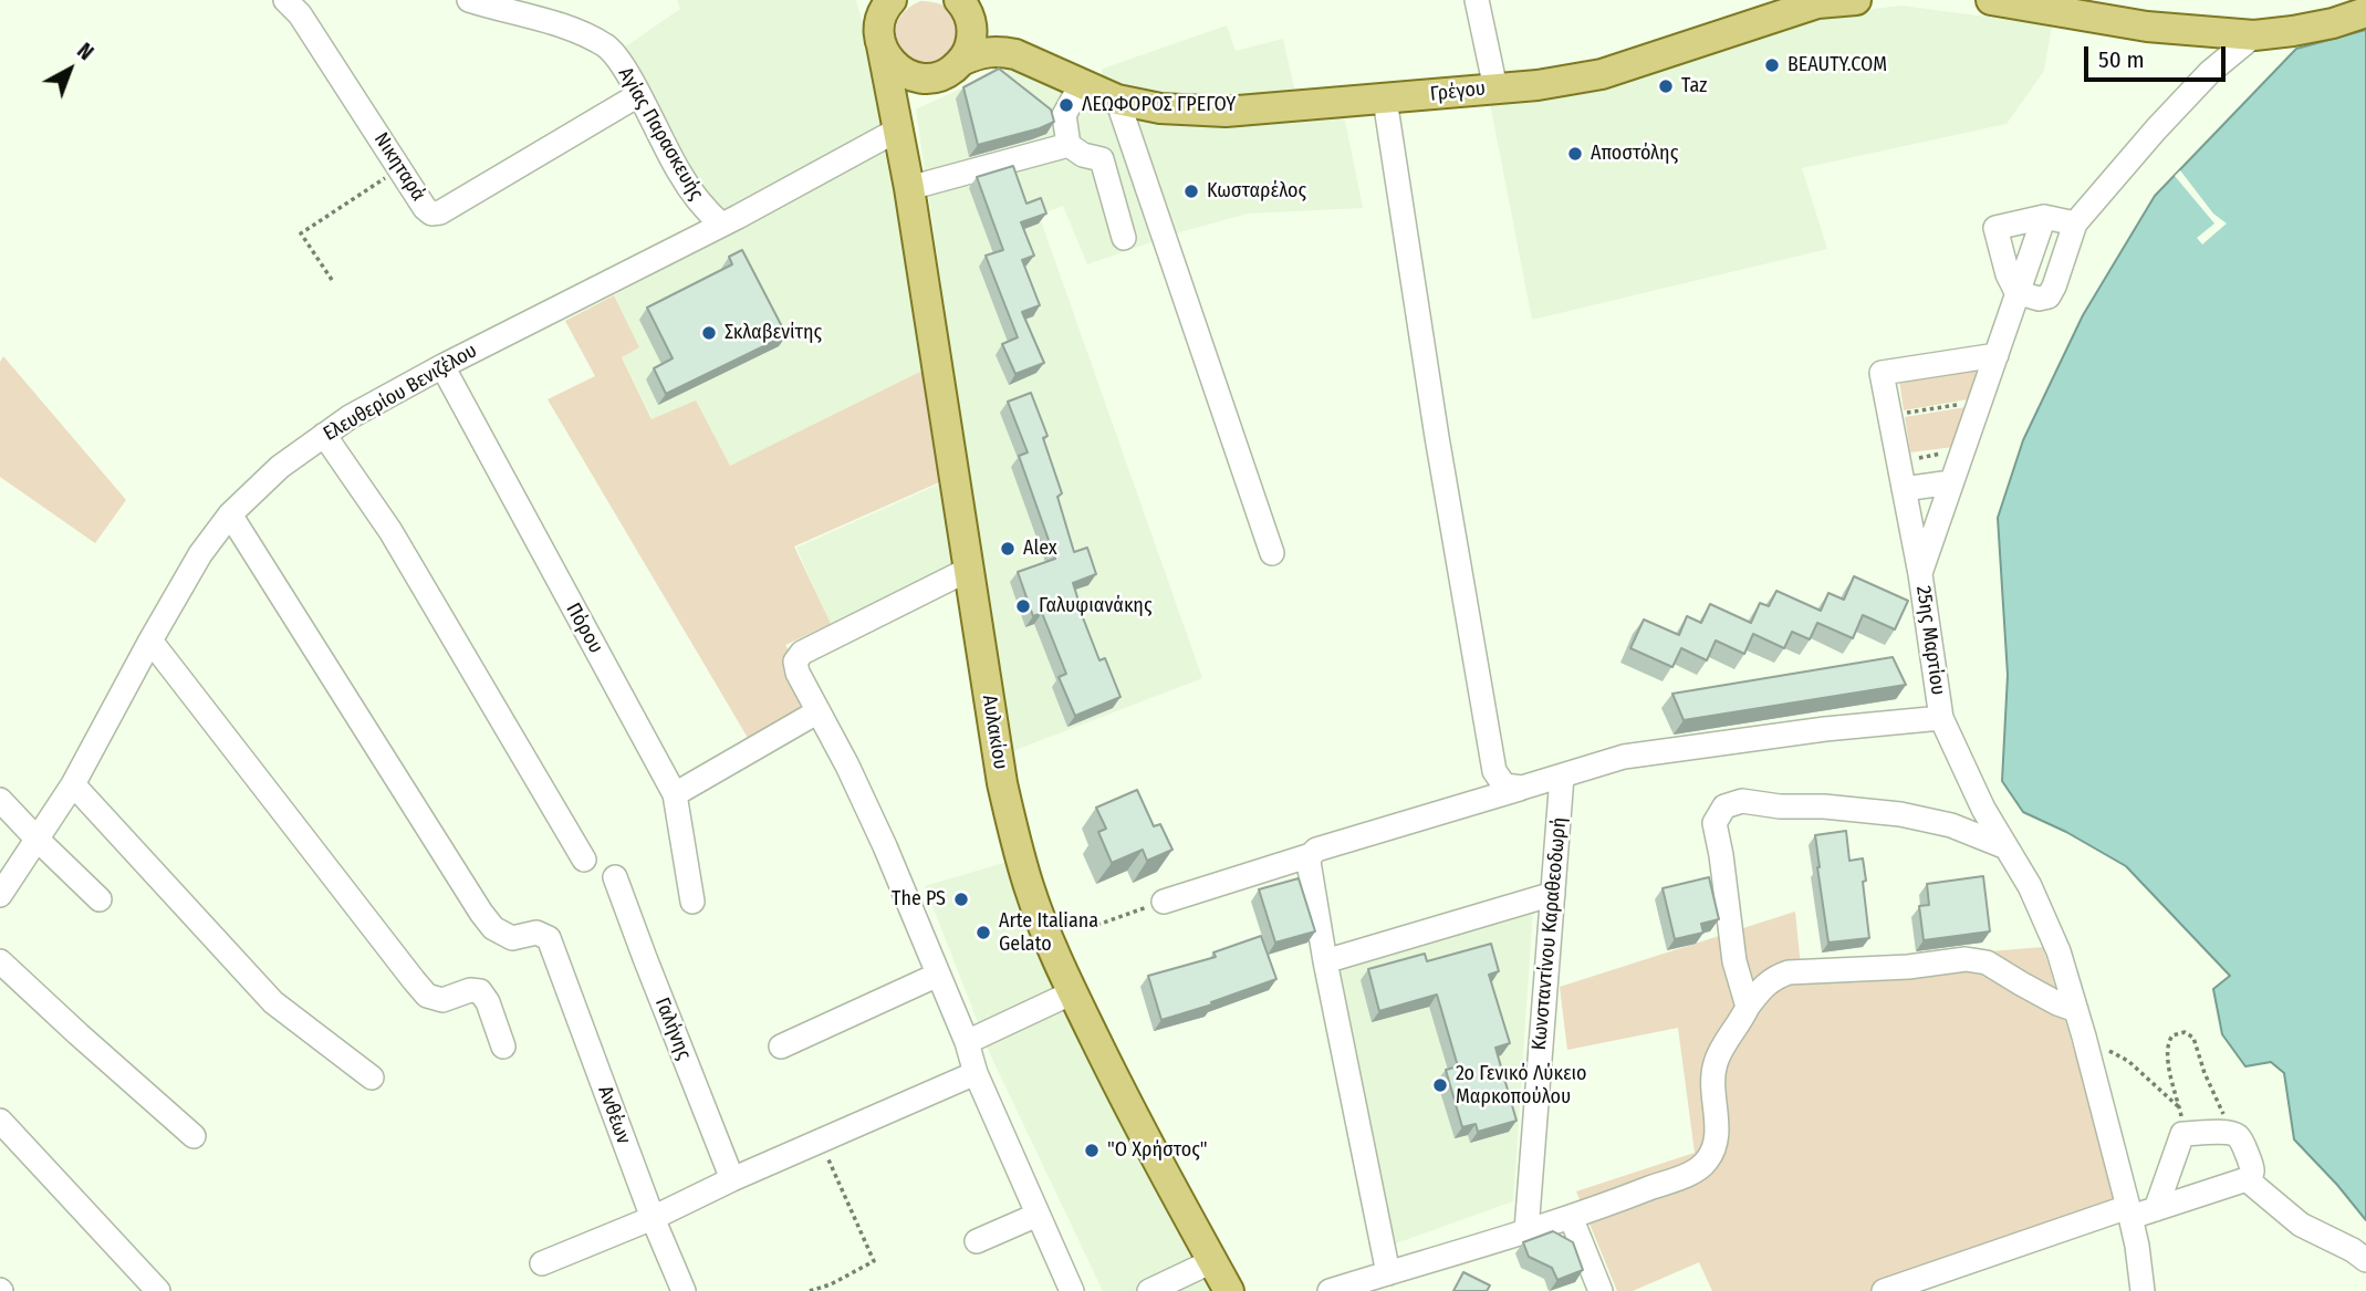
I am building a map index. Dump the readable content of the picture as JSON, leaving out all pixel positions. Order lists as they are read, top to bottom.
{
  "streets": {
    "main road": ["Γρέγου", "Αυλακίου"],
    "street": [
      "Αγίας Παρασκευής",
      "Νικηταρά",
      "Ελευθερίου Βενιζέλου",
      "Πόρου",
      "25ης Μαρτίου",
      "Κωνσταντίνου Καραθεοδωρή",
      "Γαλήνης",
      "Ανθέων"
    ]
  },
  "crossings": [
    ["Αγίας Παρασκευής", "Νικηταρά"],
    ["Αγίας Παρασκευής", "Ελευθερίου Βενιζέλου"],
    ["Ελευθερίου Βενιζέλου", "Πόρου"],
    ["Ελευθερίου Βενιζέλου", "Αυλακίου"],
    ["Ελευθερίου Βενιζέλου", "Ανθέων"]
  ],
  "places": [
    "BEAUTY.COM",
    "Taz",
    "ΛΕΩΦΟΡΟΣ ΓΡΕΓΟΥ",
    "Αποστόλης",
    "Κωσταρέλος",
    "Σκλαβενίτης",
    "Alex",
    "Γαλυφιανάκης",
    "The PS",
    "Arte Italiana Gelato",
    "2ο Γενικό Λύκειο Μαρκοπούλου",
    "\"Ο Χρήστος\""
  ],
  "scale_bar": "50 m",
  "north": "top right"
}
